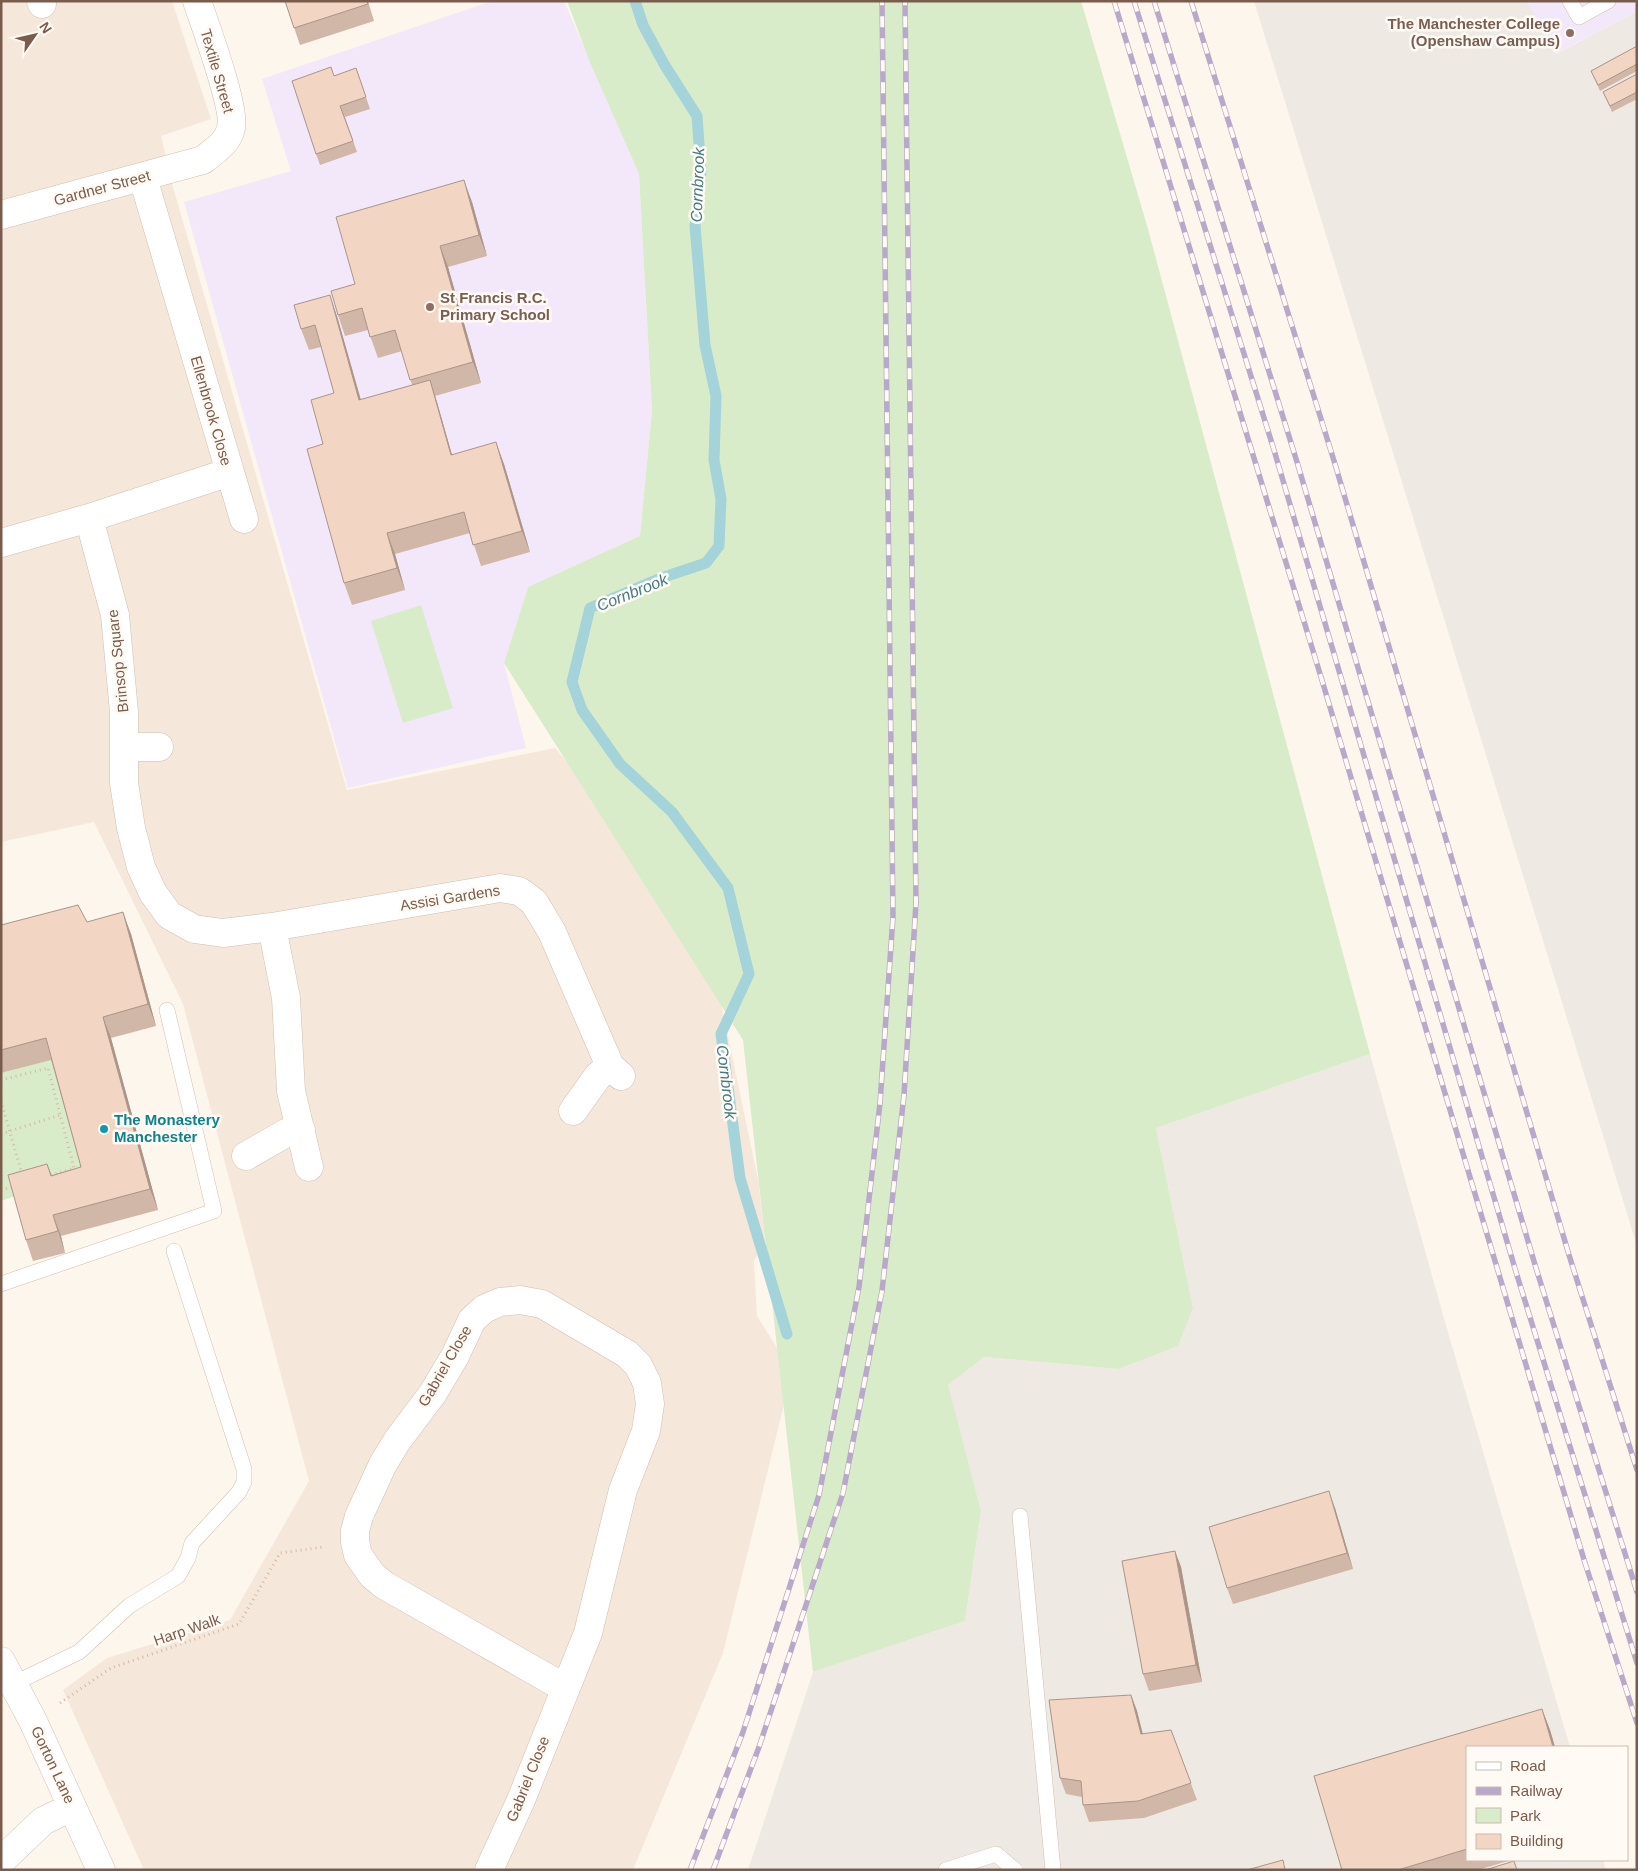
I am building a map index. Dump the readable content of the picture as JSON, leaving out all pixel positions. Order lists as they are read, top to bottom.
{
  "streets": {
    "street": [
      "Textile Street",
      "Gardner Street",
      "Ellenbrook Close",
      "Brinsop Square",
      "Assisi Gardens",
      "Gabriel Close",
      "Gorton Lane"
    ],
    "path": ["Harp Walk"]
  },
  "crossings": [
    ["Textile Street", "Gardner Street"],
    ["Gardner Street", "Ellenbrook Close"],
    ["Ellenbrook Close", "Brinsop Square"],
    ["Brinsop Square", "Assisi Gardens"],
    ["Gabriel Close", "Harp Walk"],
    ["Harp Walk", "Gorton Lane"]
  ],
  "water": ["Cornbrook"],
  "places": ["The Manchester College (Openshaw Campus)", "St Francis R.C. Primary School", "The Monastery Manchester"],
  "legend": [
    "Road",
    "Railway",
    "Park",
    "Building"
  ],
  "north": "top right"
}
